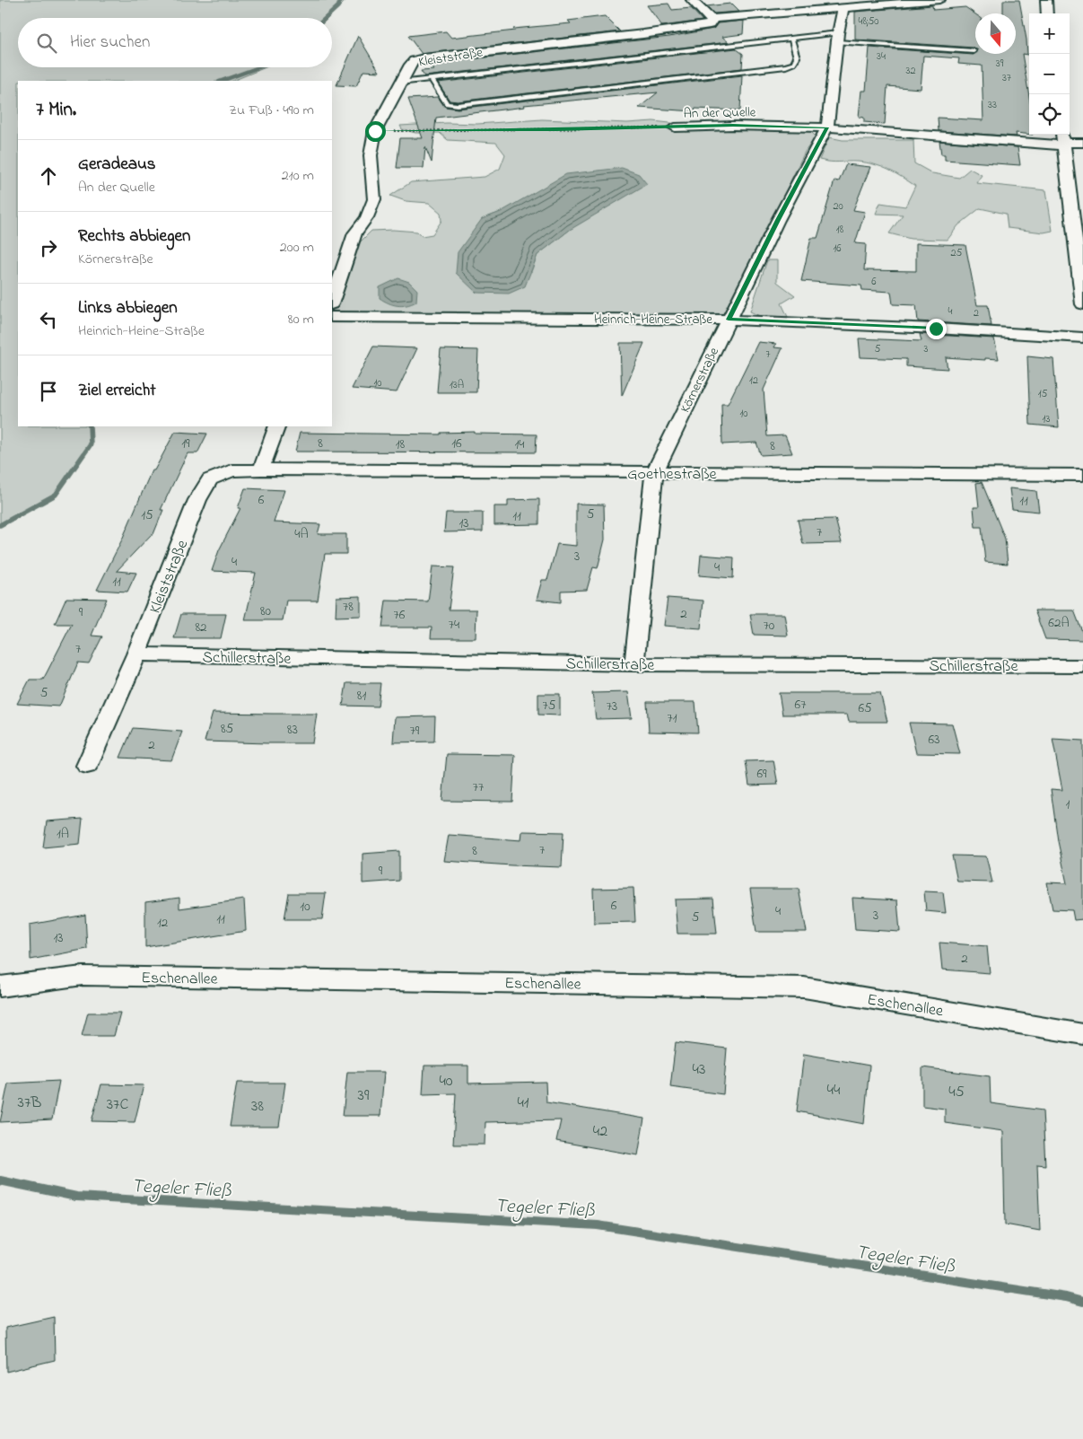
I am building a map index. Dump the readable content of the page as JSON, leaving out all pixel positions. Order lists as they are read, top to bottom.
{
  "streets": {
    "street": [
      "Kleiststraße",
      "An der Quelle",
      "Heinrich-Heine-Straße",
      "Körnerstraße",
      "Goethestraße",
      "Schillerstraße",
      "Eschenallee"
    ]
  },
  "crossings": [
    ["Kleiststraße", "An der Quelle"],
    ["Kleiststraße", "Goethestraße"],
    ["Kleiststraße", "Schillerstraße"],
    ["An der Quelle", "Körnerstraße"],
    ["Heinrich-Heine-Straße", "Körnerstraße"],
    ["Körnerstraße", "Goethestraße"],
    ["Körnerstraße", "Schillerstraße"]
  ],
  "water": ["Tegeler Fließ"],
  "house_numbers": [
    "48;50",
    "34",
    "39",
    "32",
    "37",
    "33",
    "20",
    "18",
    "16",
    "25",
    "6",
    "4",
    "2",
    "5",
    "3",
    "7",
    "12",
    "10",
    "13A",
    "15",
    "10",
    "13",
    "19",
    "8",
    "16",
    "18",
    "14",
    "8",
    "6",
    "11",
    "5",
    "15",
    "11",
    "13",
    "7",
    "4A",
    "3",
    "4",
    "4",
    "11",
    "78",
    "80",
    "9",
    "2",
    "76",
    "62A",
    "74",
    "70",
    "82",
    "7",
    "5",
    "81",
    "67",
    "75",
    "73",
    "65",
    "71",
    "85",
    "83",
    "79",
    "63",
    "2",
    "69",
    "77",
    "1",
    "1A",
    "7",
    "8",
    "9",
    "6",
    "10",
    "4",
    "3",
    "5",
    "11",
    "12",
    "13",
    "2",
    "43",
    "40",
    "44",
    "45",
    "39",
    "37B",
    "41",
    "37C",
    "38",
    "42"
  ],
  "north": "bottom",
  "page": {
    "map_buttons": ["+", "−"],
    "search": "Hier suchen",
    "heading": ["7 Min.", "Zu Fuß · 490 m"],
    "list": [
      ["Geradeaus", "An der Quelle", "210 m"],
      ["Rechts abbiegen", "Körnerstraße", "200 m"],
      ["Links abbiegen", "Heinrich-Heine-Straße", "80 m"],
      "Ziel erreicht"
    ]
  }
}
